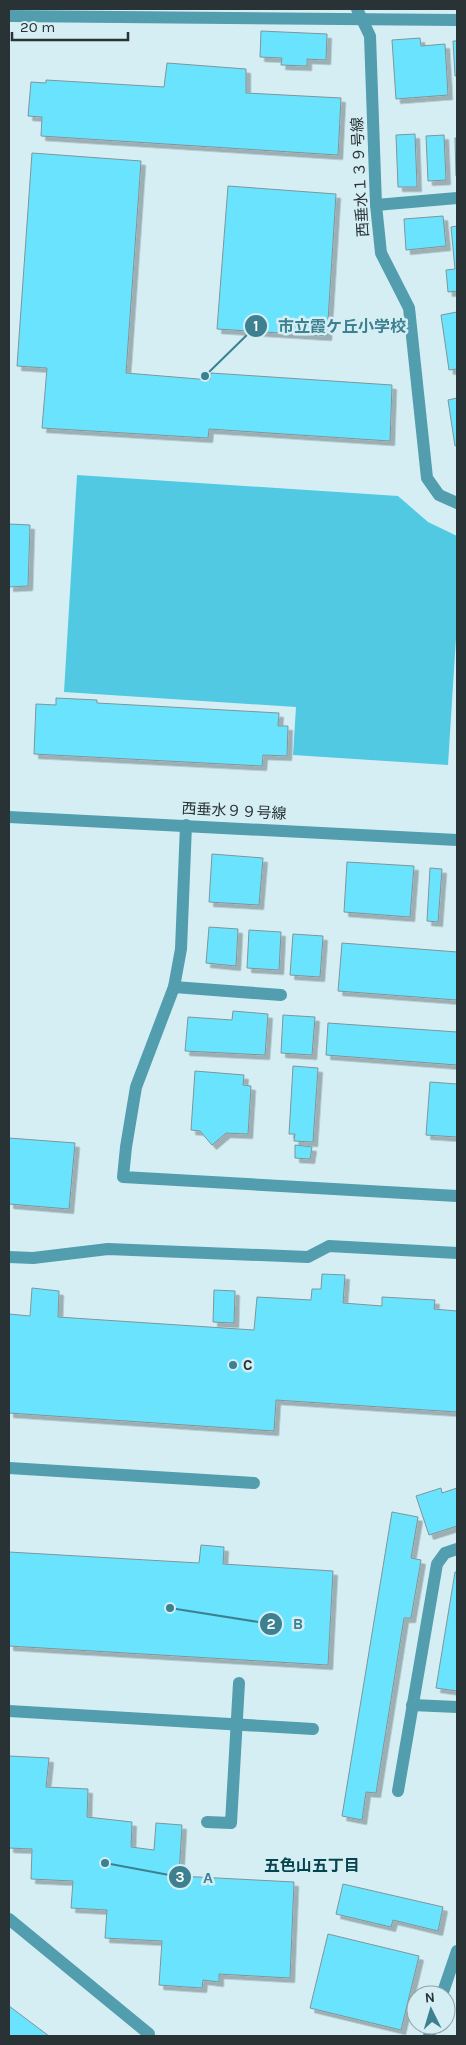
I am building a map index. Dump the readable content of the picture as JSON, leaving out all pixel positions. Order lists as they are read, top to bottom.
{
  "streets": {
    "street": ["西垂水１３９号線", "西垂水９９号線"]
  },
  "districts": ["五色山五丁目"],
  "places": [
    "市立霞ケ丘小学校",
    "C",
    "B",
    "A"
  ],
  "scale_bar": "20 m",
  "north": "top"
}
